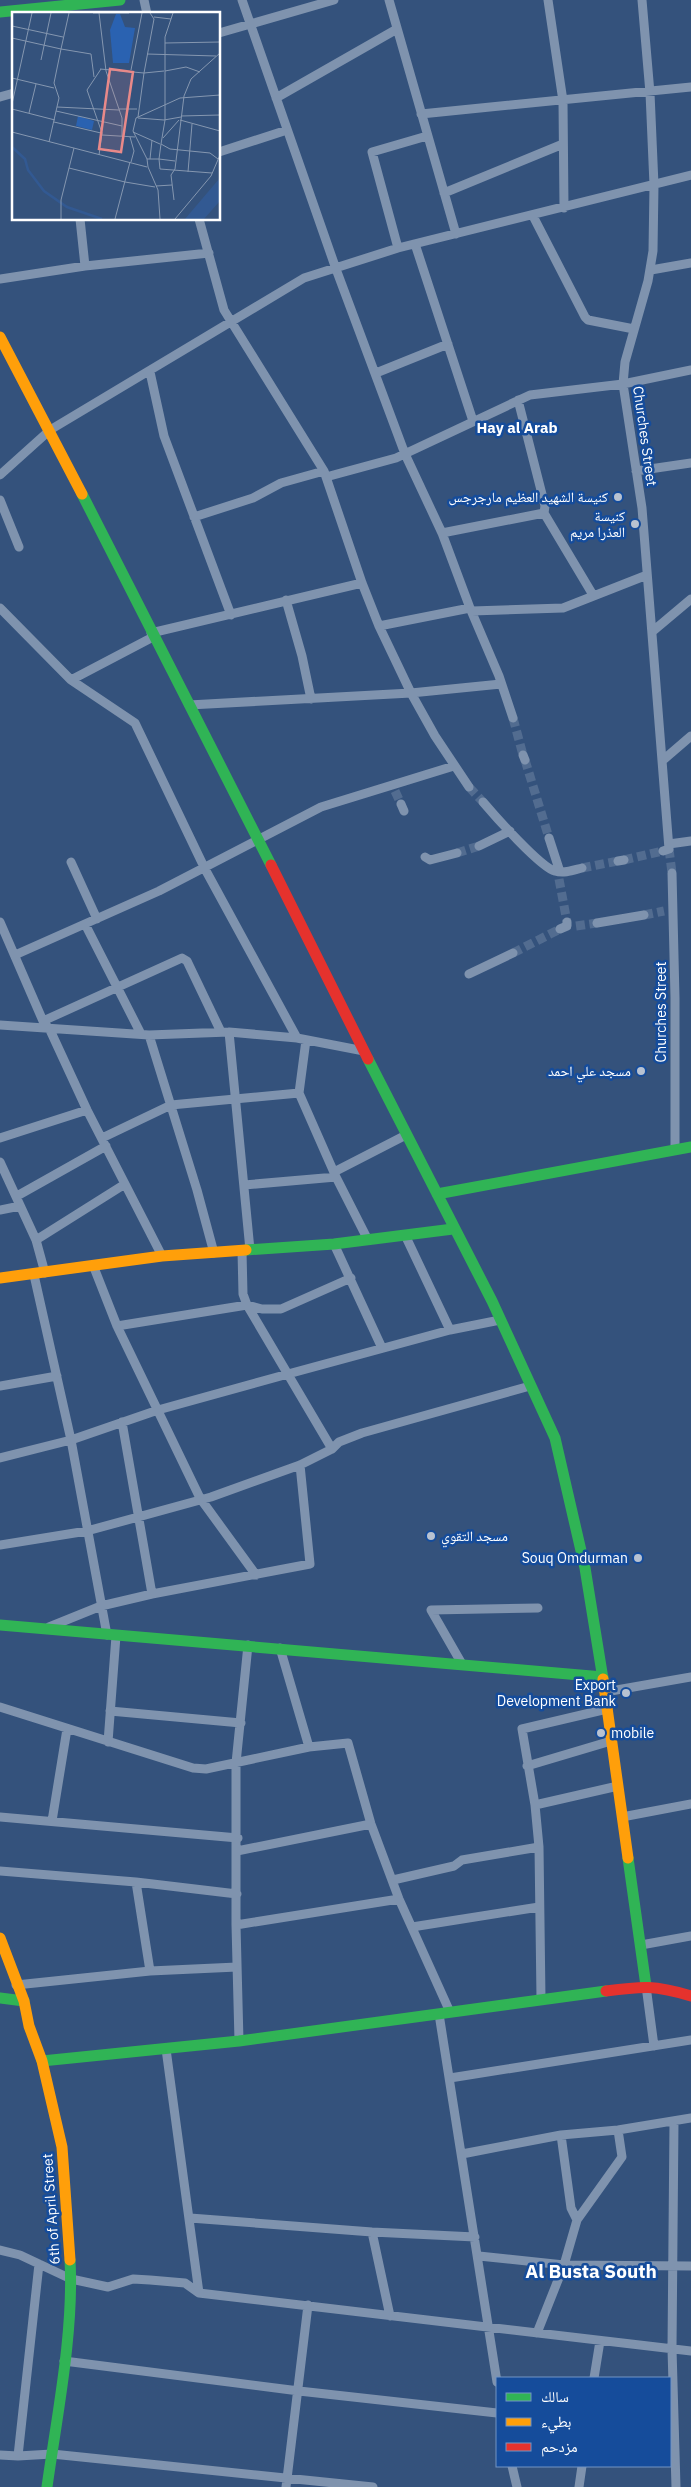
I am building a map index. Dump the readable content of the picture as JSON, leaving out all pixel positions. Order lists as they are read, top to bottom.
{
  "streets": {
    "street": ["Churches Street", "6th of April Street"]
  },
  "districts": ["Hay al Arab", "Al Busta South"],
  "places": [
    "كنيسة الشهيد العظيم مارجرجس",
    "كنيسة العذرا مريم",
    "مسجد علي احمد",
    "مسجد التقوي",
    "Souq Omdurman",
    "Export Development Bank",
    "mobile"
  ],
  "legend": ["سالك", "بطيء", "مزدحم"]
}
